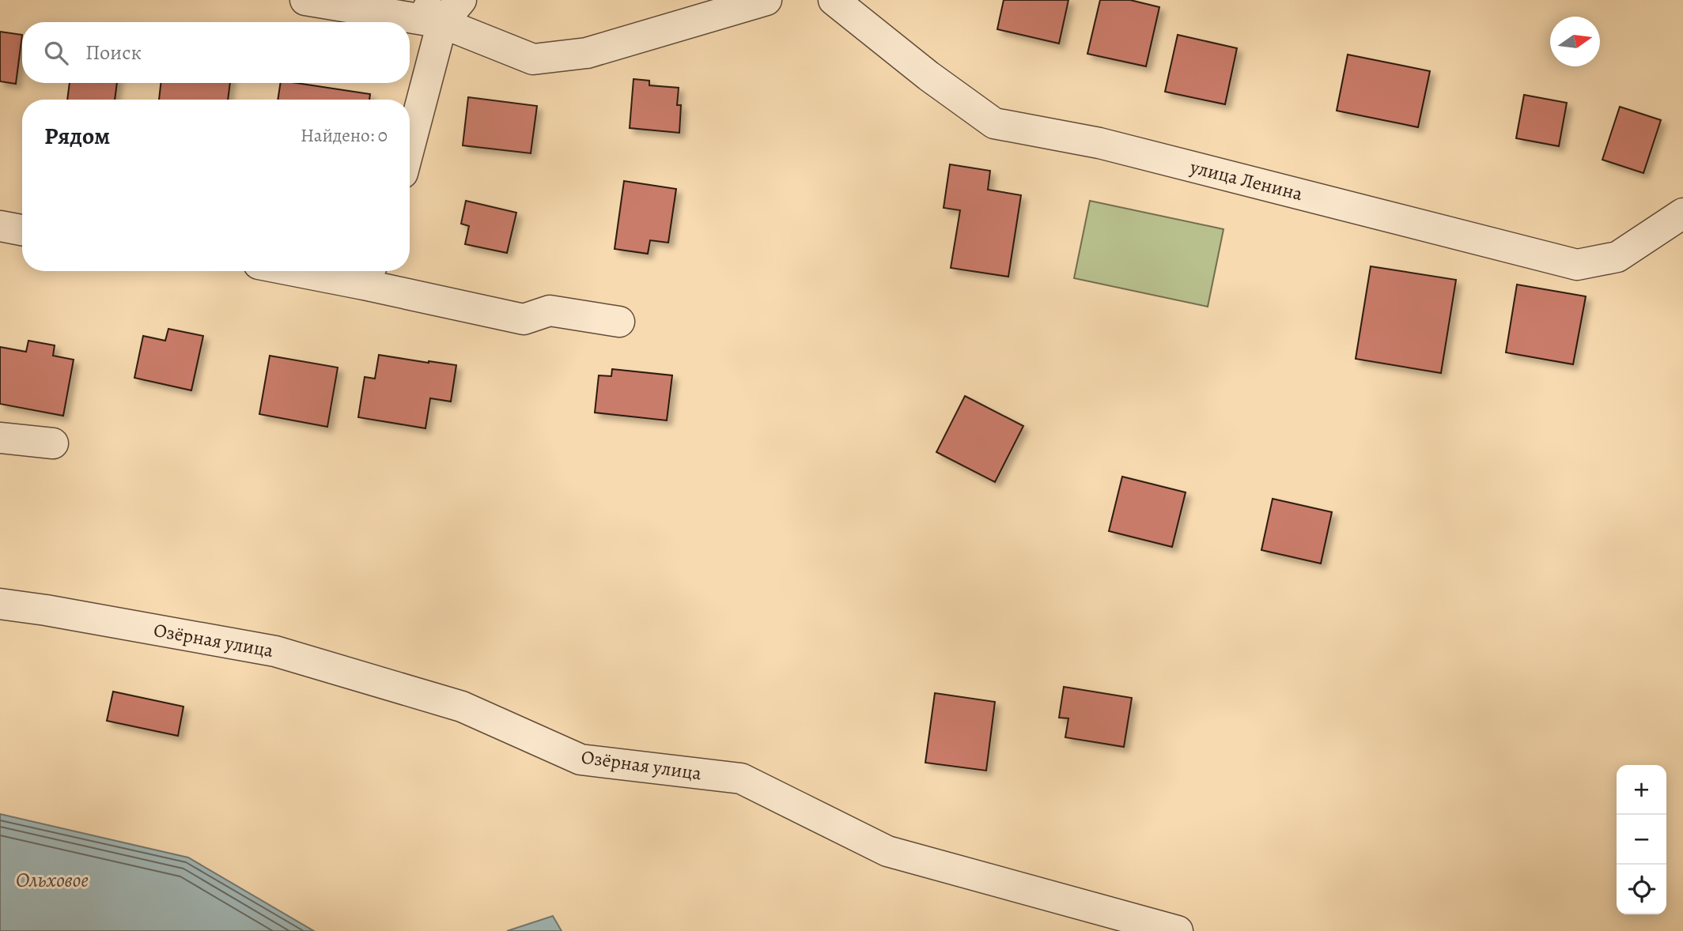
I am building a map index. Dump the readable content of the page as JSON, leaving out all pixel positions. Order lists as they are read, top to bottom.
{
  "streets": {
    "street": ["улица Ленина", "Озёрная улица"]
  },
  "water": ["Ольховое"],
  "north": "right",
  "page": {
    "search": "Поиск",
    "heading": ["Рядом", "Найдено: 0"],
    "map_buttons": ["+", "−"]
  }
}
